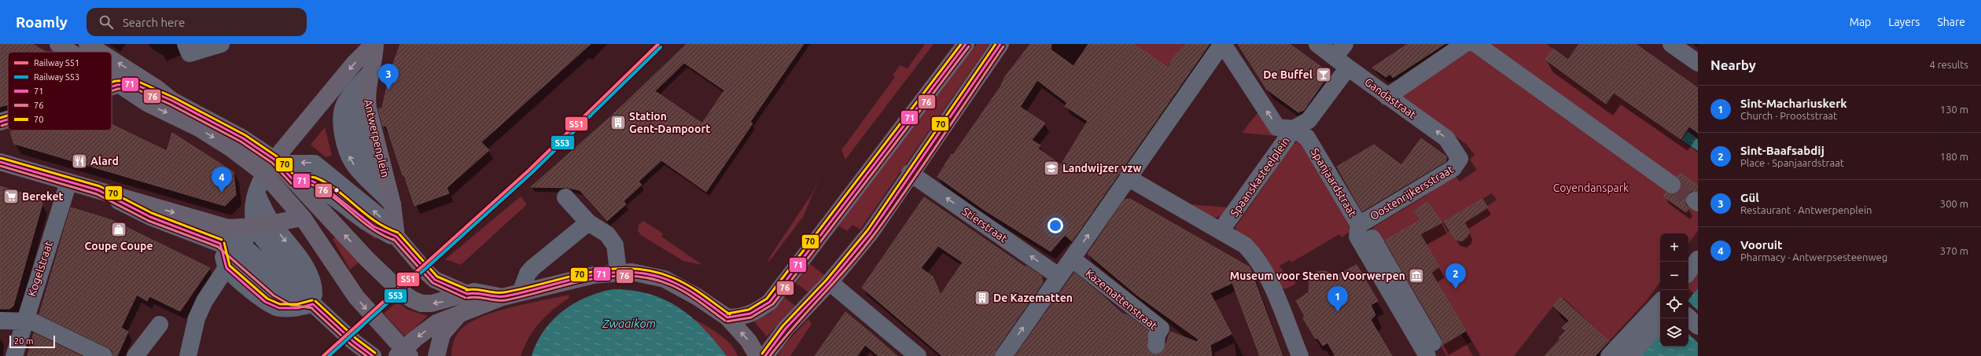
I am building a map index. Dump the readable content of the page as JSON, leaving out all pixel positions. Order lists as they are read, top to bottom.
{
  "streets": {
    "main road": ["Antwerpenplein"],
    "street": [
      "Gandastraat",
      "Spaanskasteelplein",
      "Spanjaardstraat",
      "Oostenrijkersstraat",
      "Stierstraat",
      "Kogelstraat",
      "Kazemattenstraat"
    ]
  },
  "crossings": [
    ["Gandastraat", "Oostenrijkersstraat"],
    ["Spaanskasteelplein", "Spanjaardstraat"],
    ["Spanjaardstraat", "Oostenrijkersstraat"]
  ],
  "water": ["Zwaaikom"],
  "parks": ["Coyendanspark"],
  "places": {
    "bar": ["De Buffel"],
    "building": ["Station Gent-Dampoort", "De Kazematten"],
    "restaurant": ["Alard"],
    "school or university": ["Landwijzer vzw"],
    "supermarket": ["Bereket"],
    "shop": ["Coupe Coupe"],
    "museum": ["Museum voor Stenen Voorwerpen"]
  },
  "lines": [
    "rail line S51",
    "transit line 71",
    "transit line 70",
    "transit line 76",
    "rail line S53"
  ],
  "legend": [
    "Railway S51",
    "Railway S53",
    "71",
    "76",
    "70"
  ],
  "scale_bar": "20 m",
  "page": {
    "header": "Roamly",
    "search": "Search here",
    "nav": ["Map", "Layers", "Share"],
    "heading": ["Nearby", "4 results"],
    "pins": [
      "3",
      "4",
      "2",
      "1"
    ],
    "list": [
      {
        "mark": "1",
        "name": "Sint-Machariuskerk",
        "note": "Church · Prooststraat",
        "value": "130 m"
      },
      {
        "mark": "2",
        "name": "Sint-Baafsabdij",
        "note": "Place · Spanjaardstraat",
        "value": "180 m"
      },
      {
        "mark": "3",
        "name": "Gül",
        "note": "Restaurant · Antwerpenplein",
        "value": "300 m"
      },
      {
        "mark": "4",
        "name": "Vooruit",
        "note": "Pharmacy · Antwerpsesteenweg",
        "value": "370 m"
      }
    ],
    "map_buttons": ["+", "−"],
    "scale": "20 m"
  }
}
